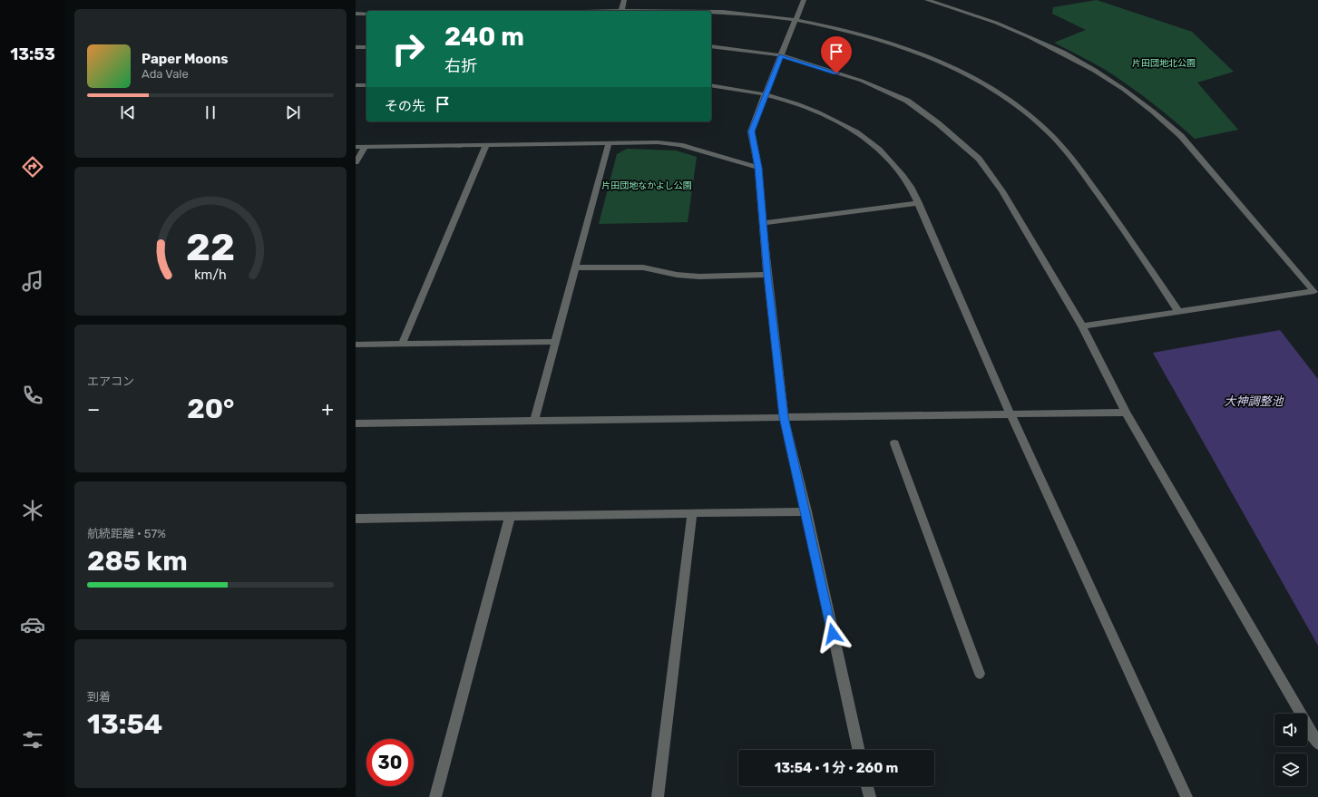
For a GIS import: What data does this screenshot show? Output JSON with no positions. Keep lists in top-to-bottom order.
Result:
{
  "water": ["大神調整池"],
  "parks": ["片田団地北公園", "片田団地なかよし公園"],
  "page": {
    "tabs": "13:53",
    "turn": ["240 m", "右折"],
    "song": ["Paper Moons", "Ada Vale"],
    "then": "その先",
    "tile": [
      "エアコン",
      ["航続距離 · 57%", "285 km"],
      ["到着", "13:54"]
    ],
    "heat": ["−", "20°", "+"],
    "limit": "30",
    "trip": "13:54 · 1 分 · 260 m",
    "gauge": ["22", "km/h"]
  }
}
